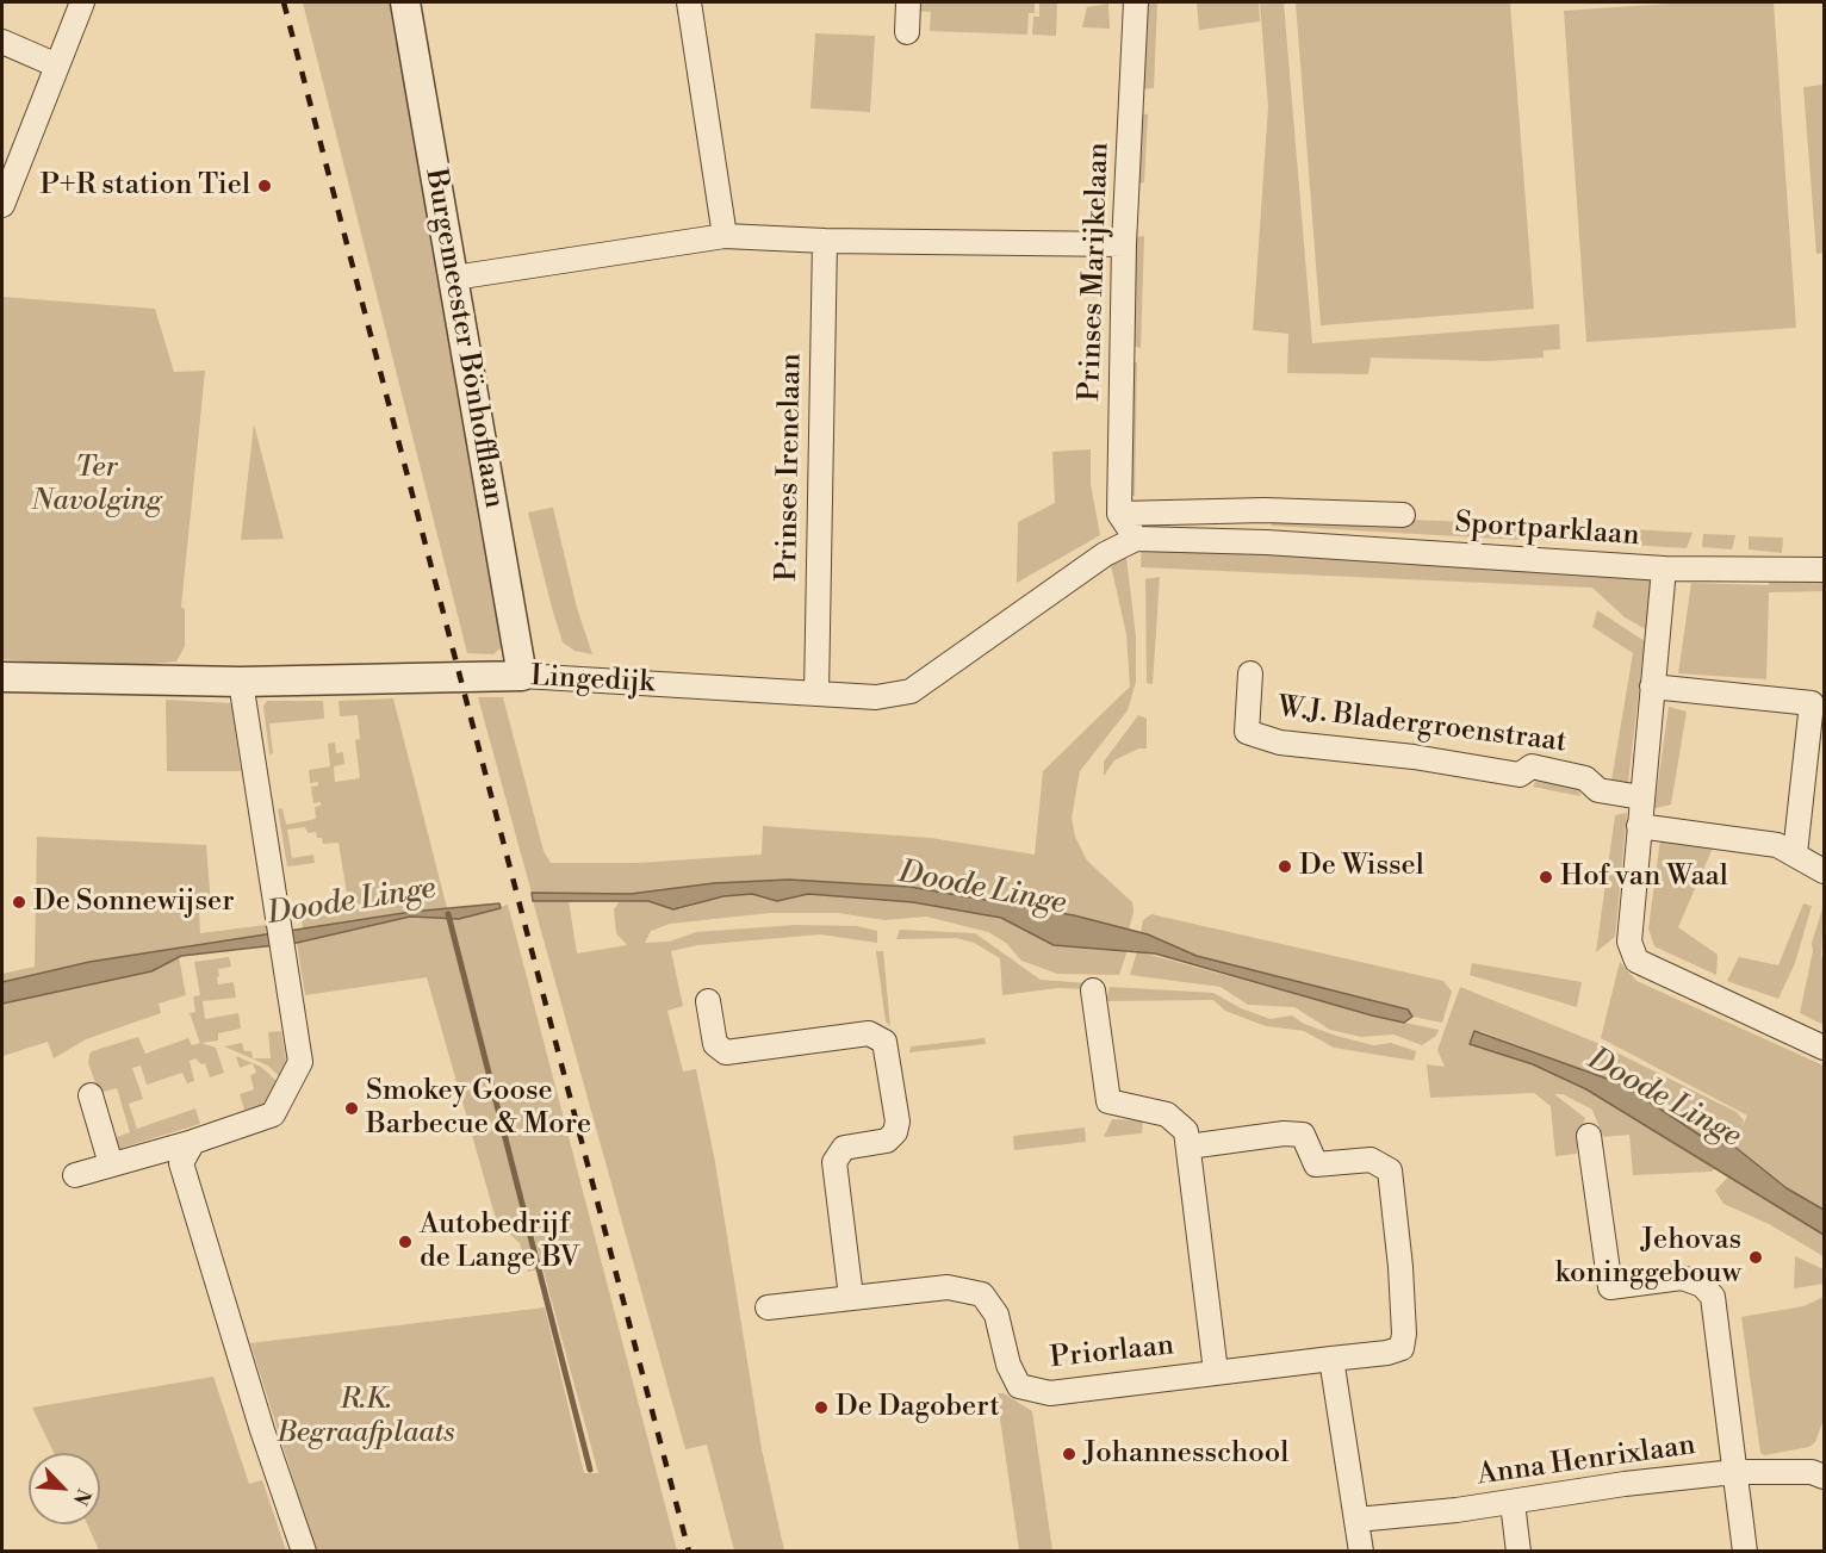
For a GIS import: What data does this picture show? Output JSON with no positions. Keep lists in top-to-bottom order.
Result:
{
  "streets": {
    "street": [
      "Prinses Marijkelaan",
      "Burgemeester Bönhofflaan",
      "Prinses Irenelaan",
      "Sportparklaan",
      "Lingedijk",
      "W.J. Bladergroenstraat",
      "Priorlaan",
      "Anna Henrixlaan"
    ]
  },
  "crossings": [
    ["Burgemeester Bönhofflaan", "Lingedijk"],
    ["Prinses Irenelaan", "Lingedijk"],
    ["Sportparklaan", "Lingedijk"]
  ],
  "water": ["Doode Linge"],
  "parks": ["Ter Navolging", "R.K. Begraafplaats"],
  "places": [
    "P+R station Tiel",
    "De Wissel",
    "Hof van Waal",
    "De Sonnewijser",
    "Smokey Goose Barbecue & More",
    "Autobedrijf de Lange BV",
    "Jehovas koninggebouw",
    "De Dagobert",
    "Johannesschool"
  ],
  "north": "bottom right"
}
